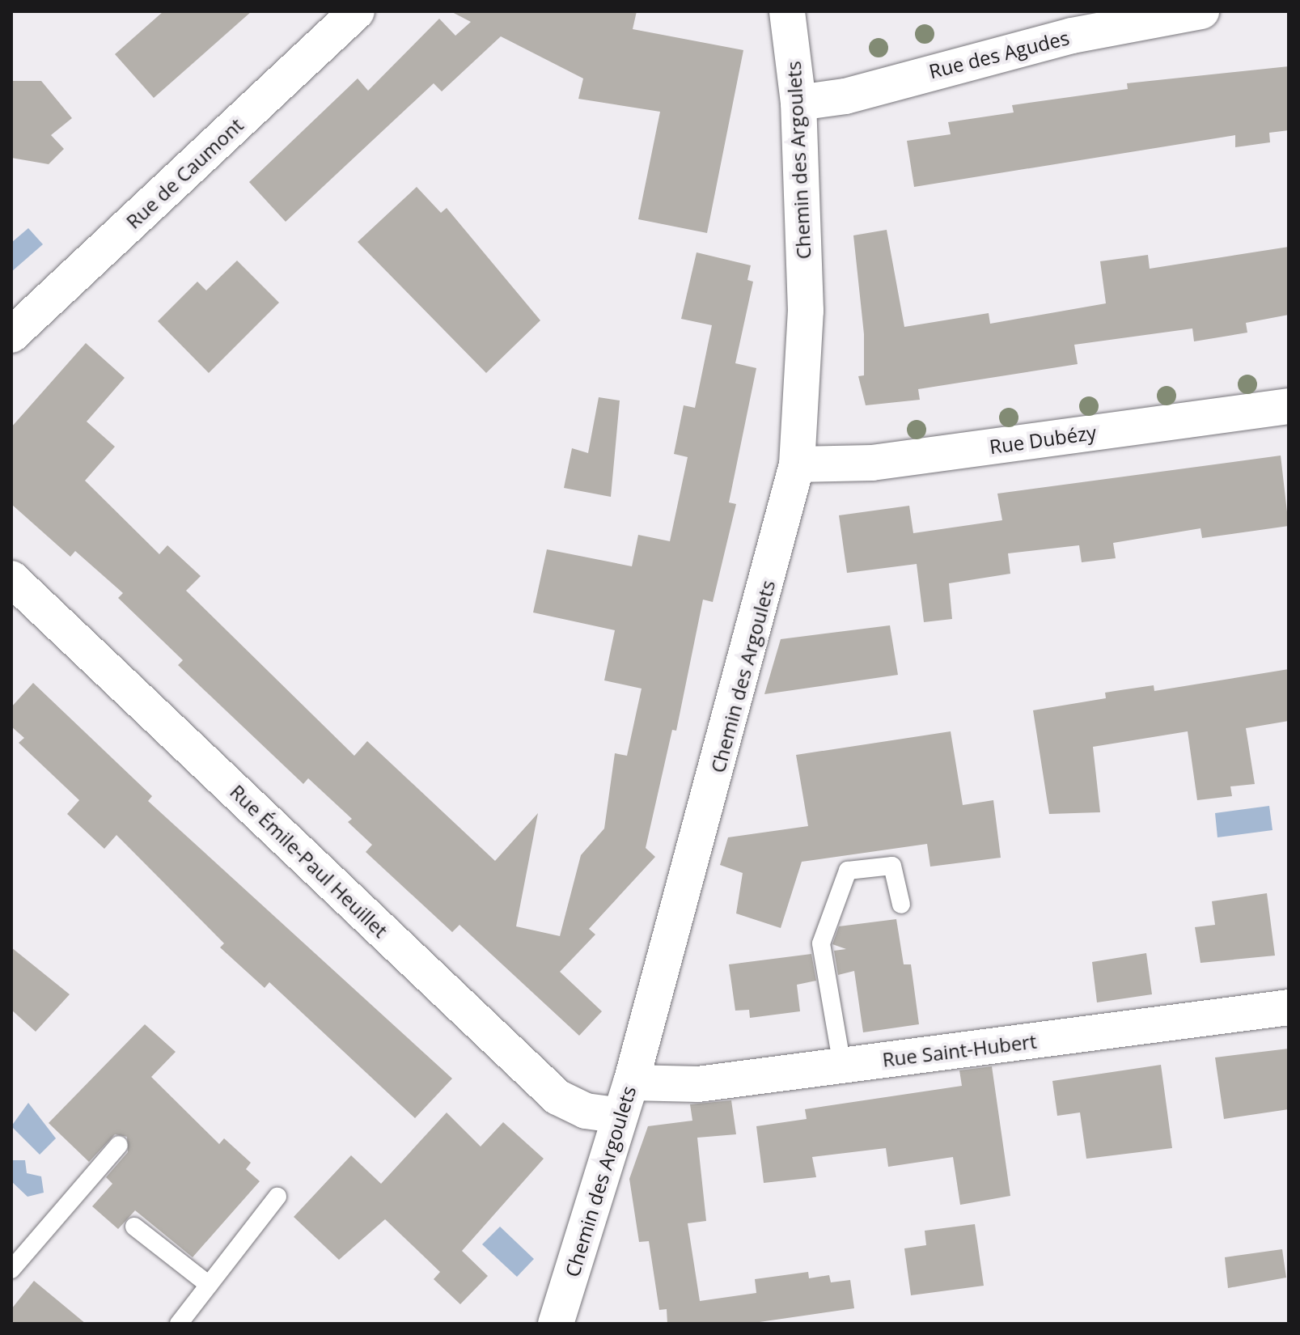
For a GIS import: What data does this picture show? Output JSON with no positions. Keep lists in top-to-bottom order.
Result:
{
  "streets": {
    "street": [
      "Rue des Agudes",
      "Chemin des Argoulets",
      "Rue de Caumont",
      "Rue Dubézy",
      "Rue Émile-Paul Heuillet",
      "Rue Saint-Hubert"
    ]
  },
  "crossings": [
    ["Rue des Agudes", "Chemin des Argoulets"],
    ["Chemin des Argoulets", "Rue Dubézy"],
    ["Chemin des Argoulets", "Rue Émile-Paul Heuillet"],
    ["Chemin des Argoulets", "Rue Saint-Hubert"]
  ]
}
